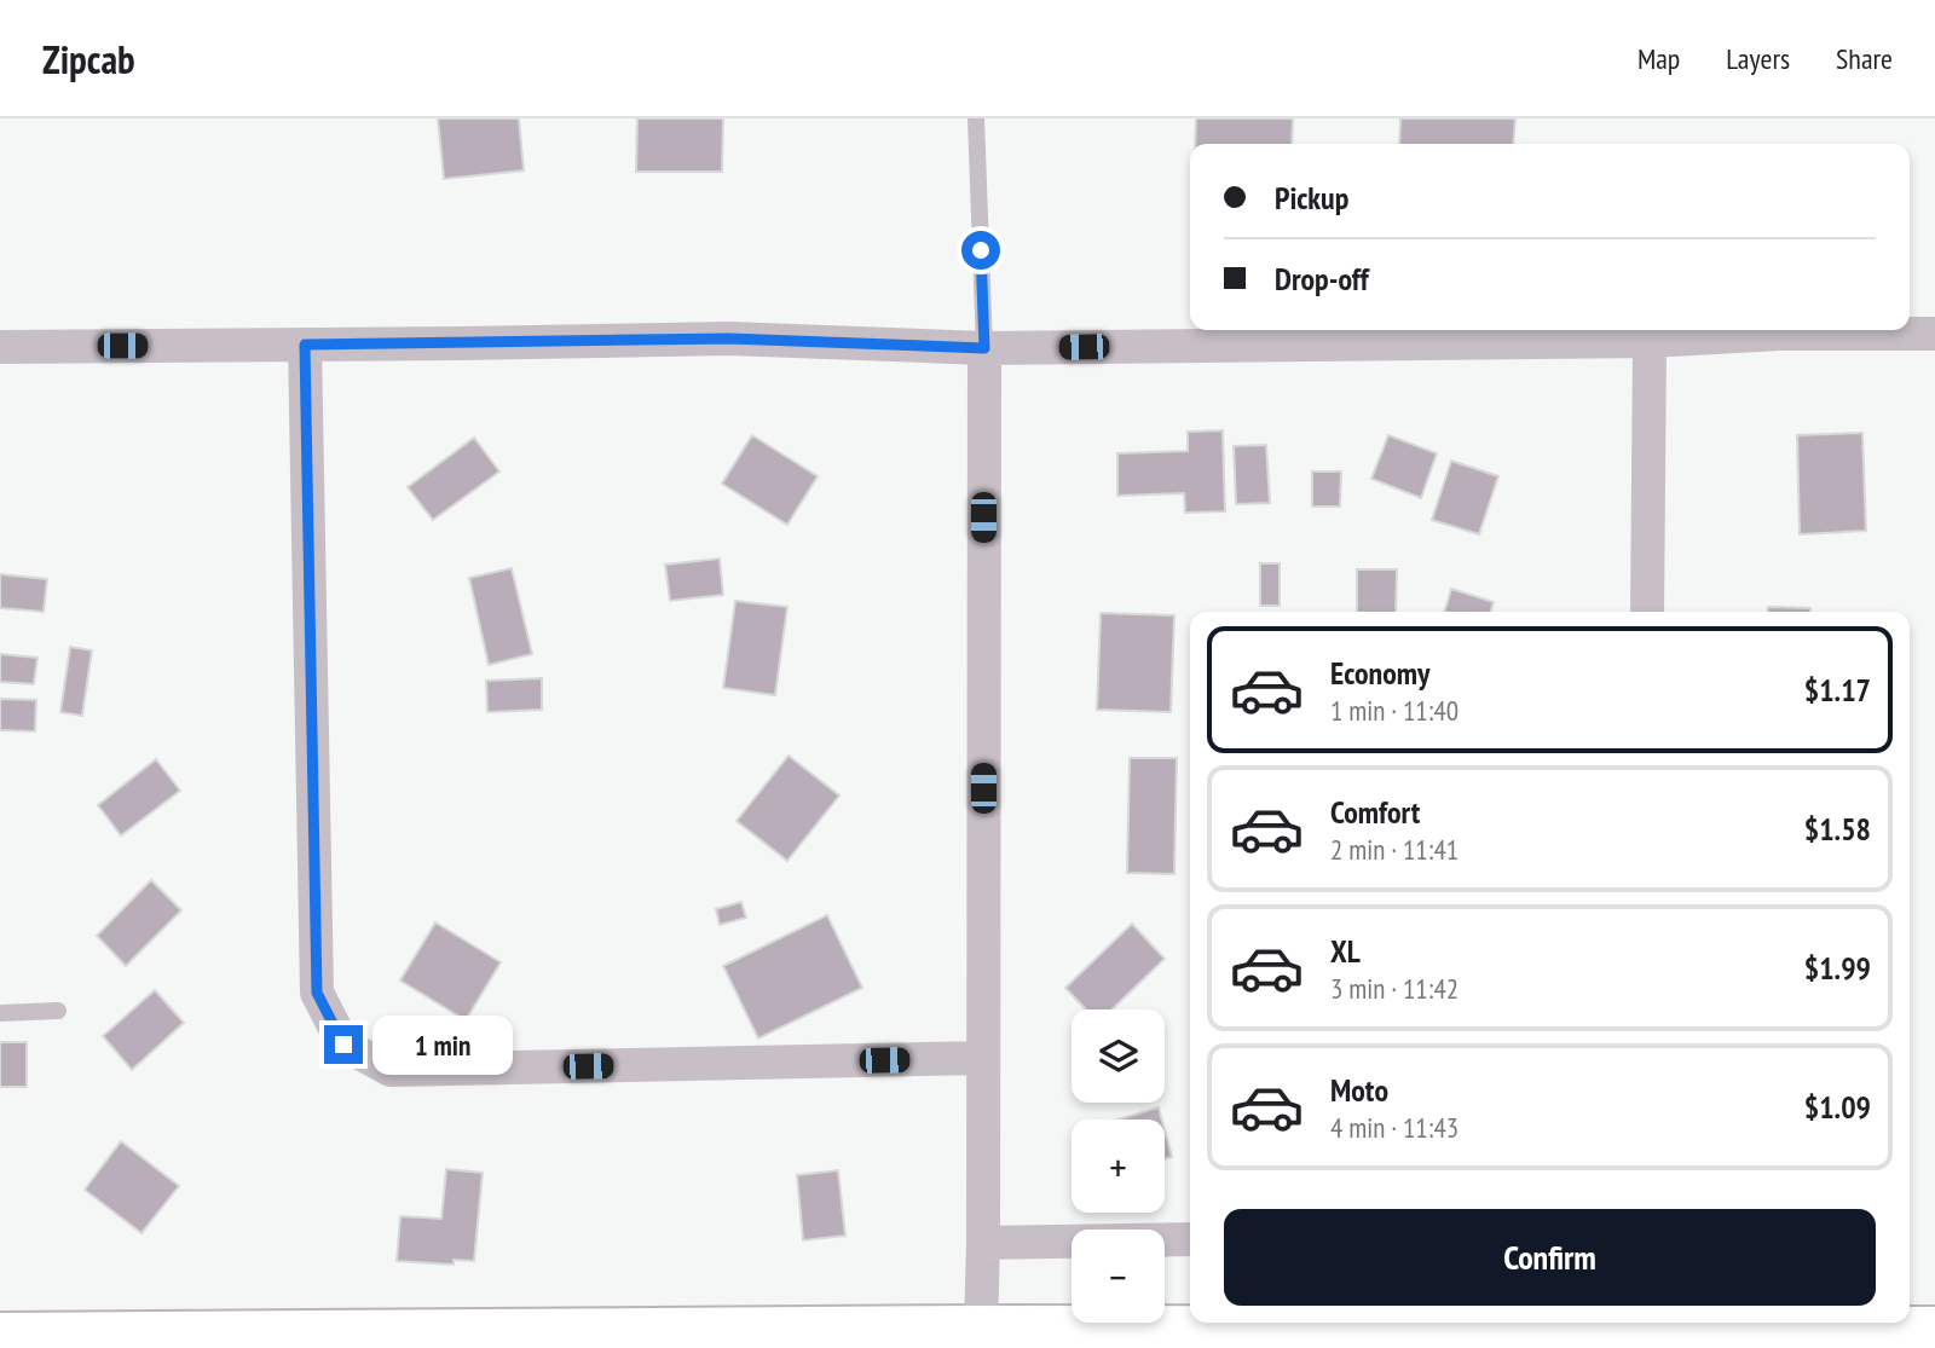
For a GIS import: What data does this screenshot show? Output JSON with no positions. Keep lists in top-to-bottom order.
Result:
{
  "page": {
    "header": "Zipcab",
    "nav": ["Map", "Layers", "Share"],
    "banner": ["Pickup", "Drop-off"],
    "list": [
      {
        "name": "Economy",
        "note": "1 min · 11:40",
        "value": "$1.17"
      },
      {
        "name": "Comfort",
        "note": "2 min · 11:41",
        "value": "$1.58"
      },
      {
        "name": "XL",
        "note": "3 min · 11:42",
        "value": "$1.99"
      },
      {
        "name": "Moto",
        "note": "4 min · 11:43",
        "value": "$1.09"
      }
    ],
    "map_buttons": ["+", "−"],
    "bubble": "1 min",
    "buttons": "Confirm"
  }
}
